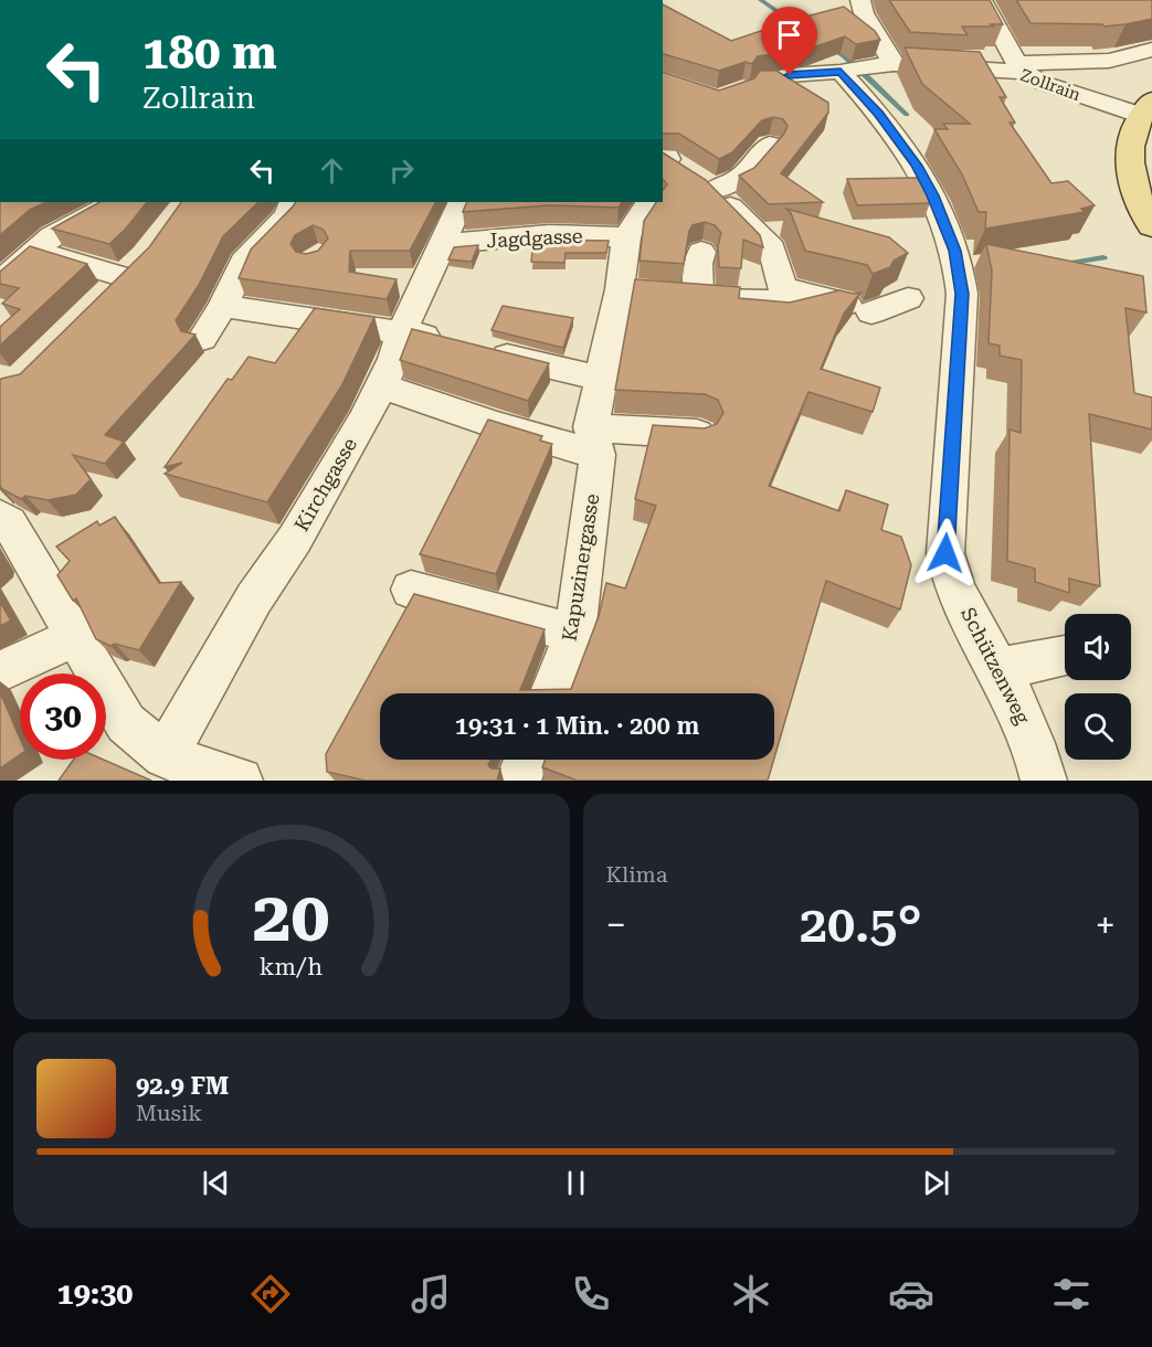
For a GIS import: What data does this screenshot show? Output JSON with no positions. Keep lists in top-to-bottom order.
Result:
{
  "streets": {
    "street": [
      "Zollrain",
      "Jagdgasse",
      "Kirchgasse",
      "Kapuzinergasse",
      "Schützenweg"
    ]
  },
  "crossings": [
    ["Zollrain", "Schützenweg"],
    ["Jagdgasse", "Kirchgasse"],
    ["Jagdgasse", "Kapuzinergasse"]
  ],
  "page": {
    "turn": ["180 m", "Zollrain"],
    "limit": "30",
    "trip": "19:31 · 1 Min. · 200 m",
    "tile": "Klima",
    "heat": ["−", "20.5°", "+"],
    "song": ["92.9 FM", "Musik"],
    "tabs": "19:30",
    "gauge": ["20", "km/h"]
  }
}
